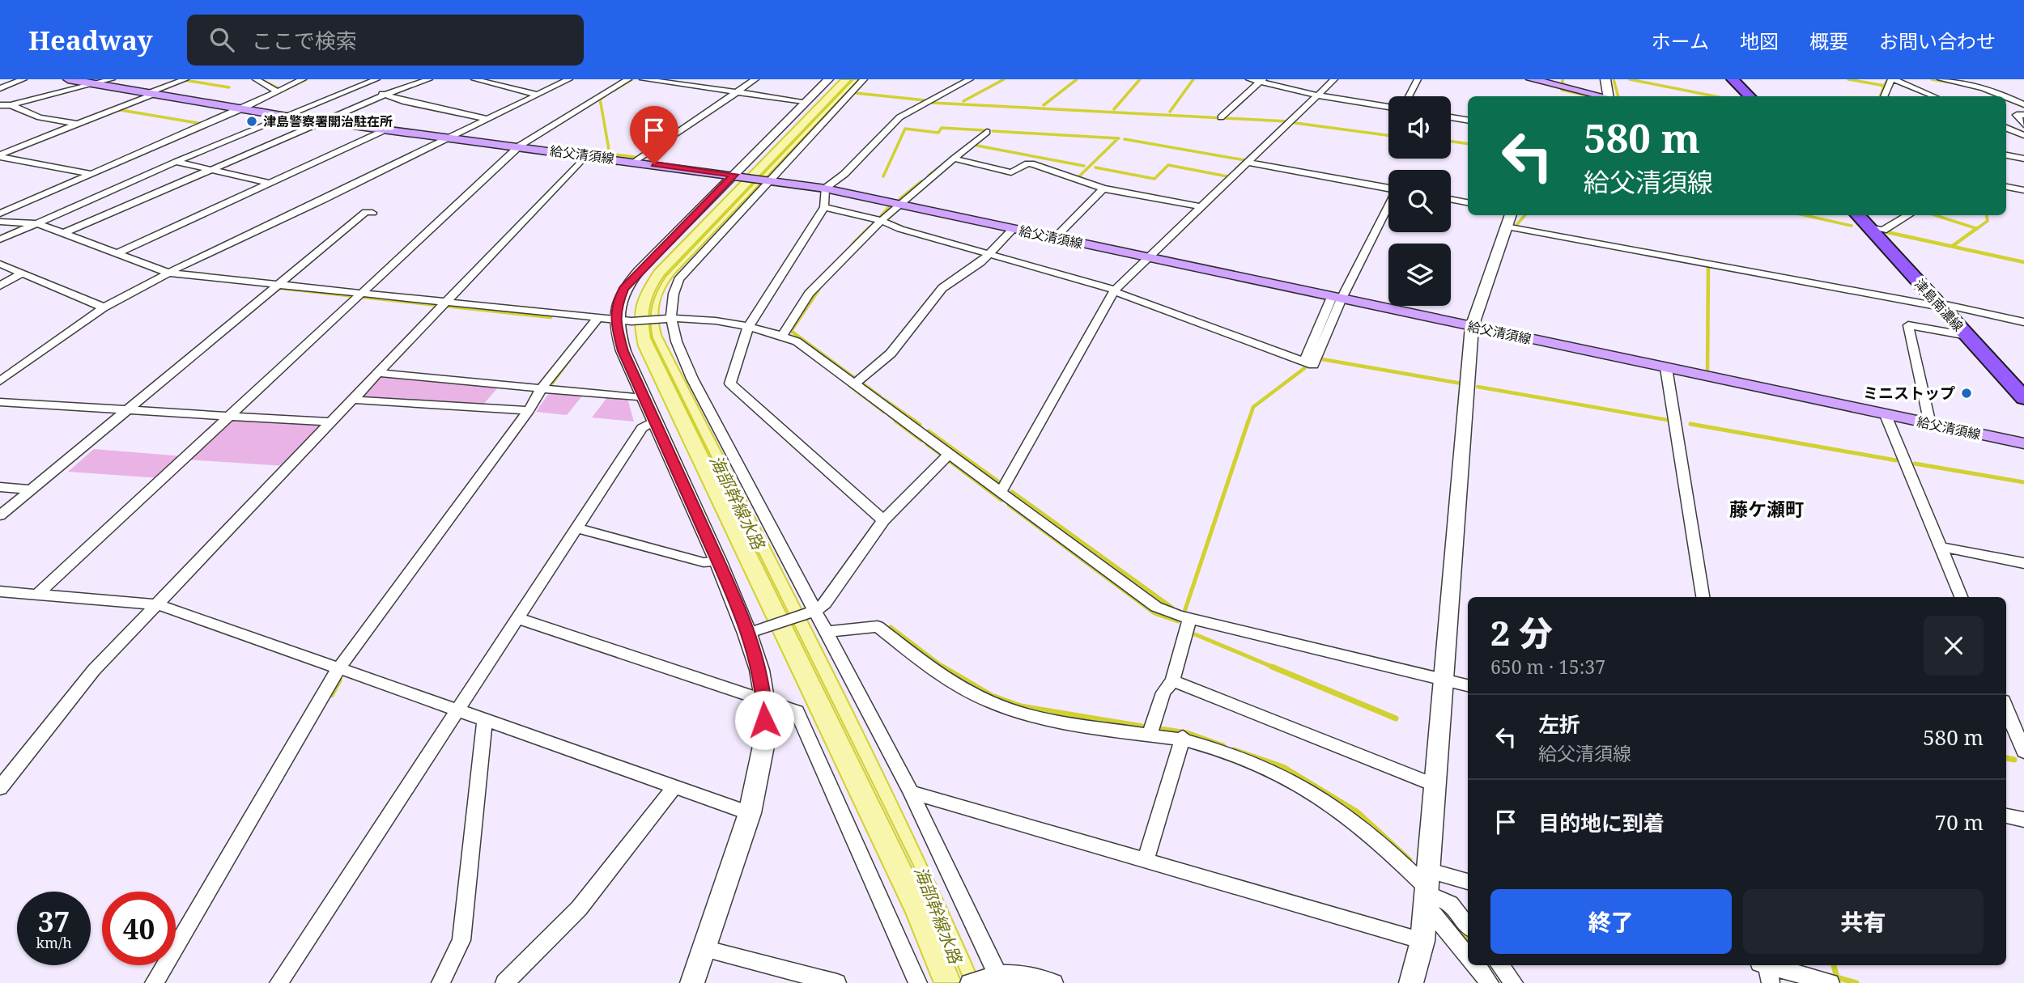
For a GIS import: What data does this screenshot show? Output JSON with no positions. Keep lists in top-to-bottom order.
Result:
{
  "streets": {
    "main road": ["給父清須線", "津島南濃線"]
  },
  "districts": ["藤ケ瀬町"],
  "water": ["海部幹線水路"],
  "places": ["津島警察署開治駐在所", "ミニストップ"],
  "page": {
    "header": "Headway",
    "search": "ここで検索",
    "nav": [
      "ホーム",
      "地図",
      "概要",
      "お問い合わせ"
    ],
    "turn": ["580 m", "給父清須線"],
    "heading": ["2 分", "650 m · 15:37"],
    "list": [
      {
        "name": "左折",
        "note": "給父清須線",
        "value": "580 m"
      },
      {
        "name": "目的地に到着",
        "value": "70 m"
      }
    ],
    "buttons": ["終了", "共有"],
    "speed": "37 km/h",
    "limit": "40"
  }
}
